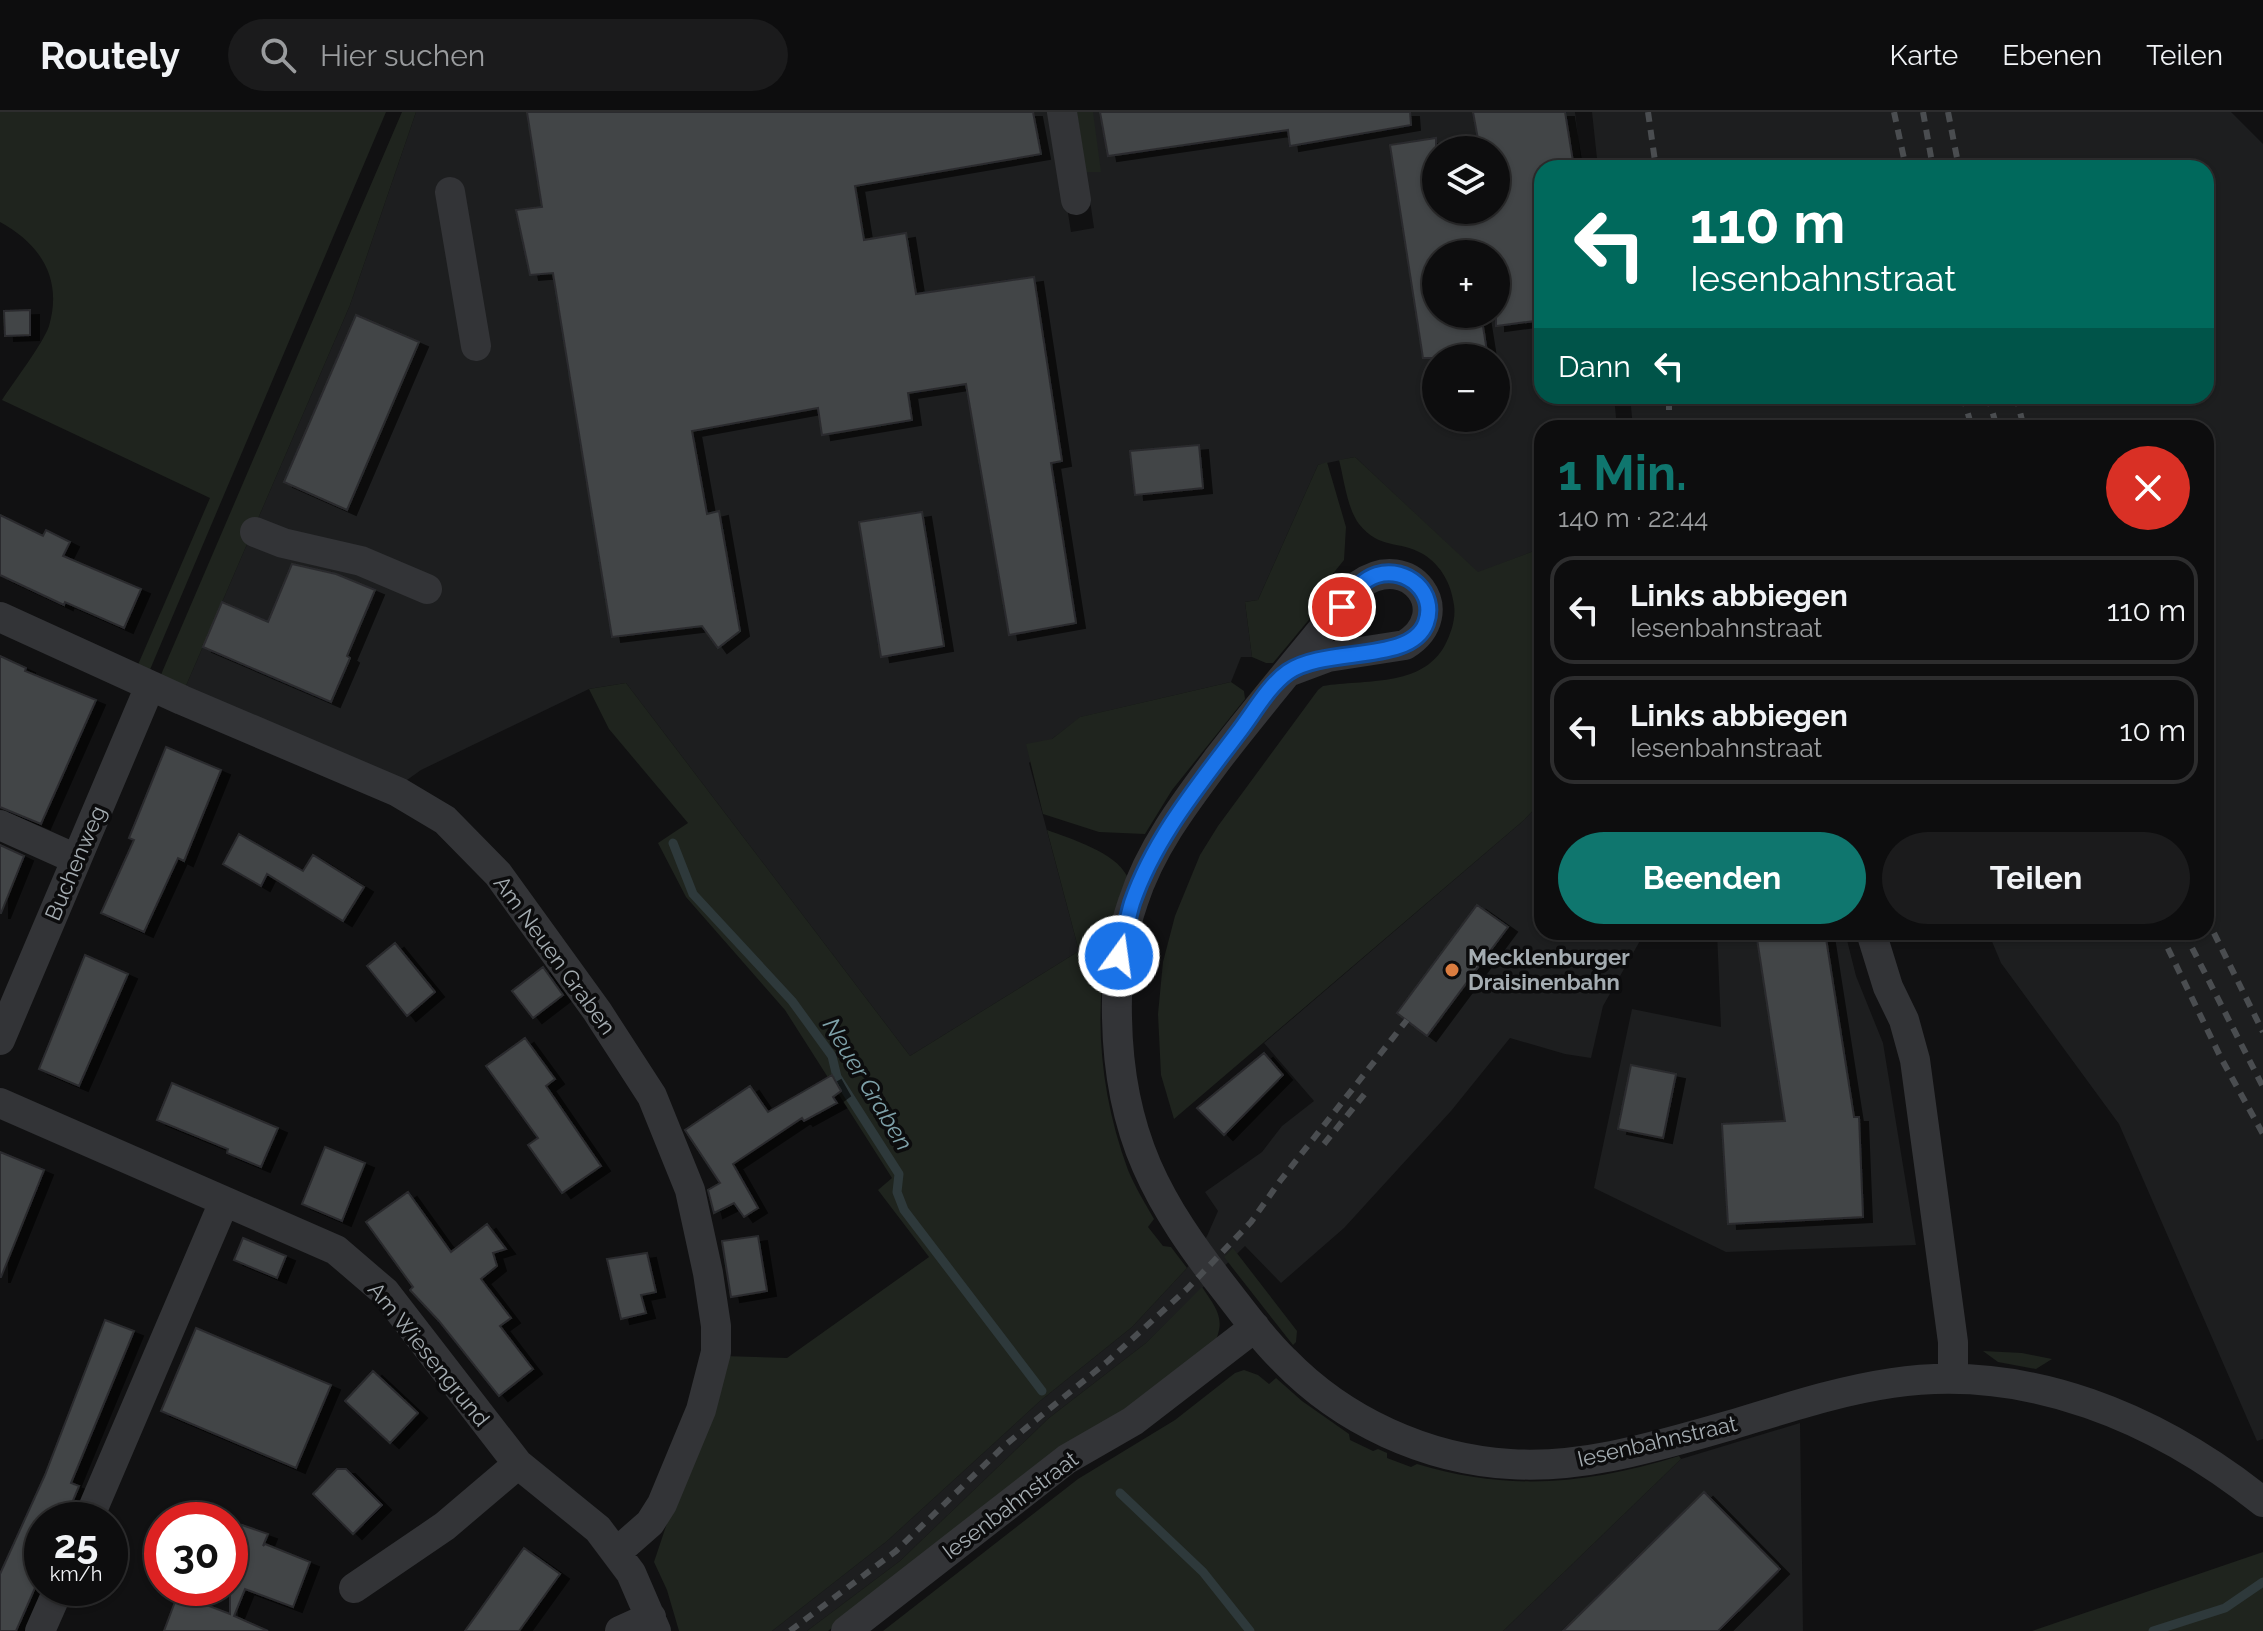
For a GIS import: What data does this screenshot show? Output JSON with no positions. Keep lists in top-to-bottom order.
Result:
{
  "streets": {
    "street": [
      "Buchenweg",
      "Am Neuen Graben",
      "Am Wiesengrund",
      "Iesenbahnstraat"
    ]
  },
  "crossings": [
    ["Buchenweg", "Am Neuen Graben"],
    ["Am Neuen Graben", "Am Wiesengrund"]
  ],
  "water": ["Neuer Graben"],
  "places": ["Mecklenburger Draisinenbahn"],
  "page": {
    "header": "Routely",
    "search": "Hier suchen",
    "nav": ["Karte", "Ebenen", "Teilen"],
    "map_buttons": ["+", "−"],
    "turn": ["110 m", "Iesenbahnstraat"],
    "then": "Dann",
    "heading": ["1 Min.", "140 m · 22:44"],
    "list": [
      {
        "name": "Links abbiegen",
        "note": "Iesenbahnstraat",
        "value": "110 m"
      },
      {
        "name": "Links abbiegen",
        "note": "Iesenbahnstraat",
        "value": "10 m"
      }
    ],
    "buttons": ["Beenden", "Teilen"],
    "speed": "25 km/h",
    "limit": "30"
  }
}
